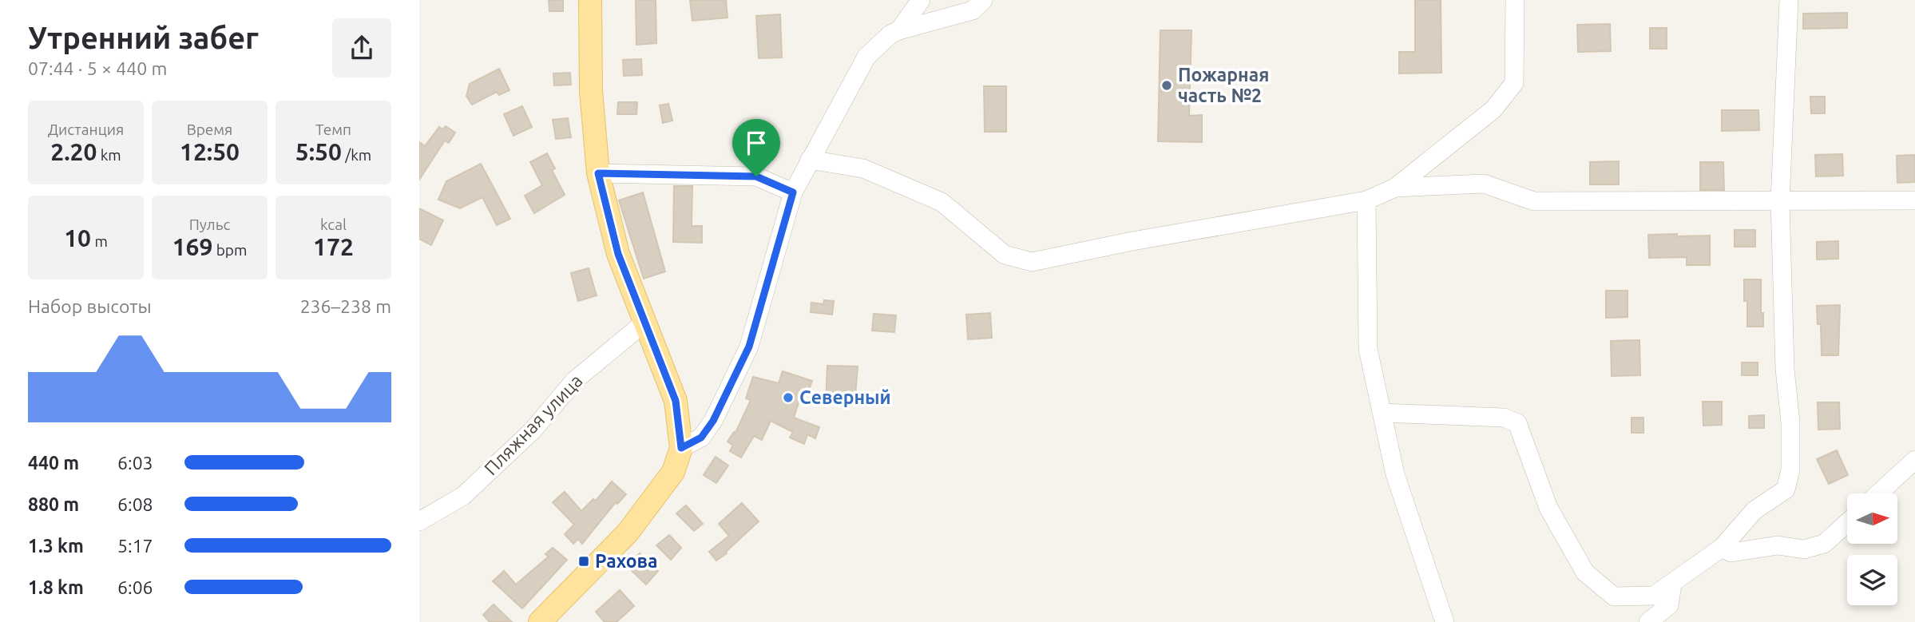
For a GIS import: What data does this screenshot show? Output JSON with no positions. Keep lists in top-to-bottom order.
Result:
{
  "streets": {
    "street": ["Пляжная улица"]
  },
  "places": {
    "other": ["Пожарная часть №2", "Северный"],
    "transit": ["Рахова"]
  },
  "north": "right",
  "page": {
    "heading": ["Утренний забег", "07:44 · 5 × 440 m"],
    "stats": [
      ["Дистанция", "2.20 km"],
      ["Время", "12:50"],
      ["Темп", "5:50 /km"],
      ["10 m"],
      ["Пульс", "169 bpm"],
      ["kcal", "172"]
    ],
    "chart": ["Набор высоты", "236–238 m"],
    "list": [
      {
        "name": "440 m",
        "note": "6:03"
      },
      {
        "name": "880 m",
        "note": "6:08"
      },
      {
        "name": "1.3 km",
        "note": "5:17"
      },
      {
        "name": "1.8 km",
        "note": "6:06"
      }
    ]
  }
}
